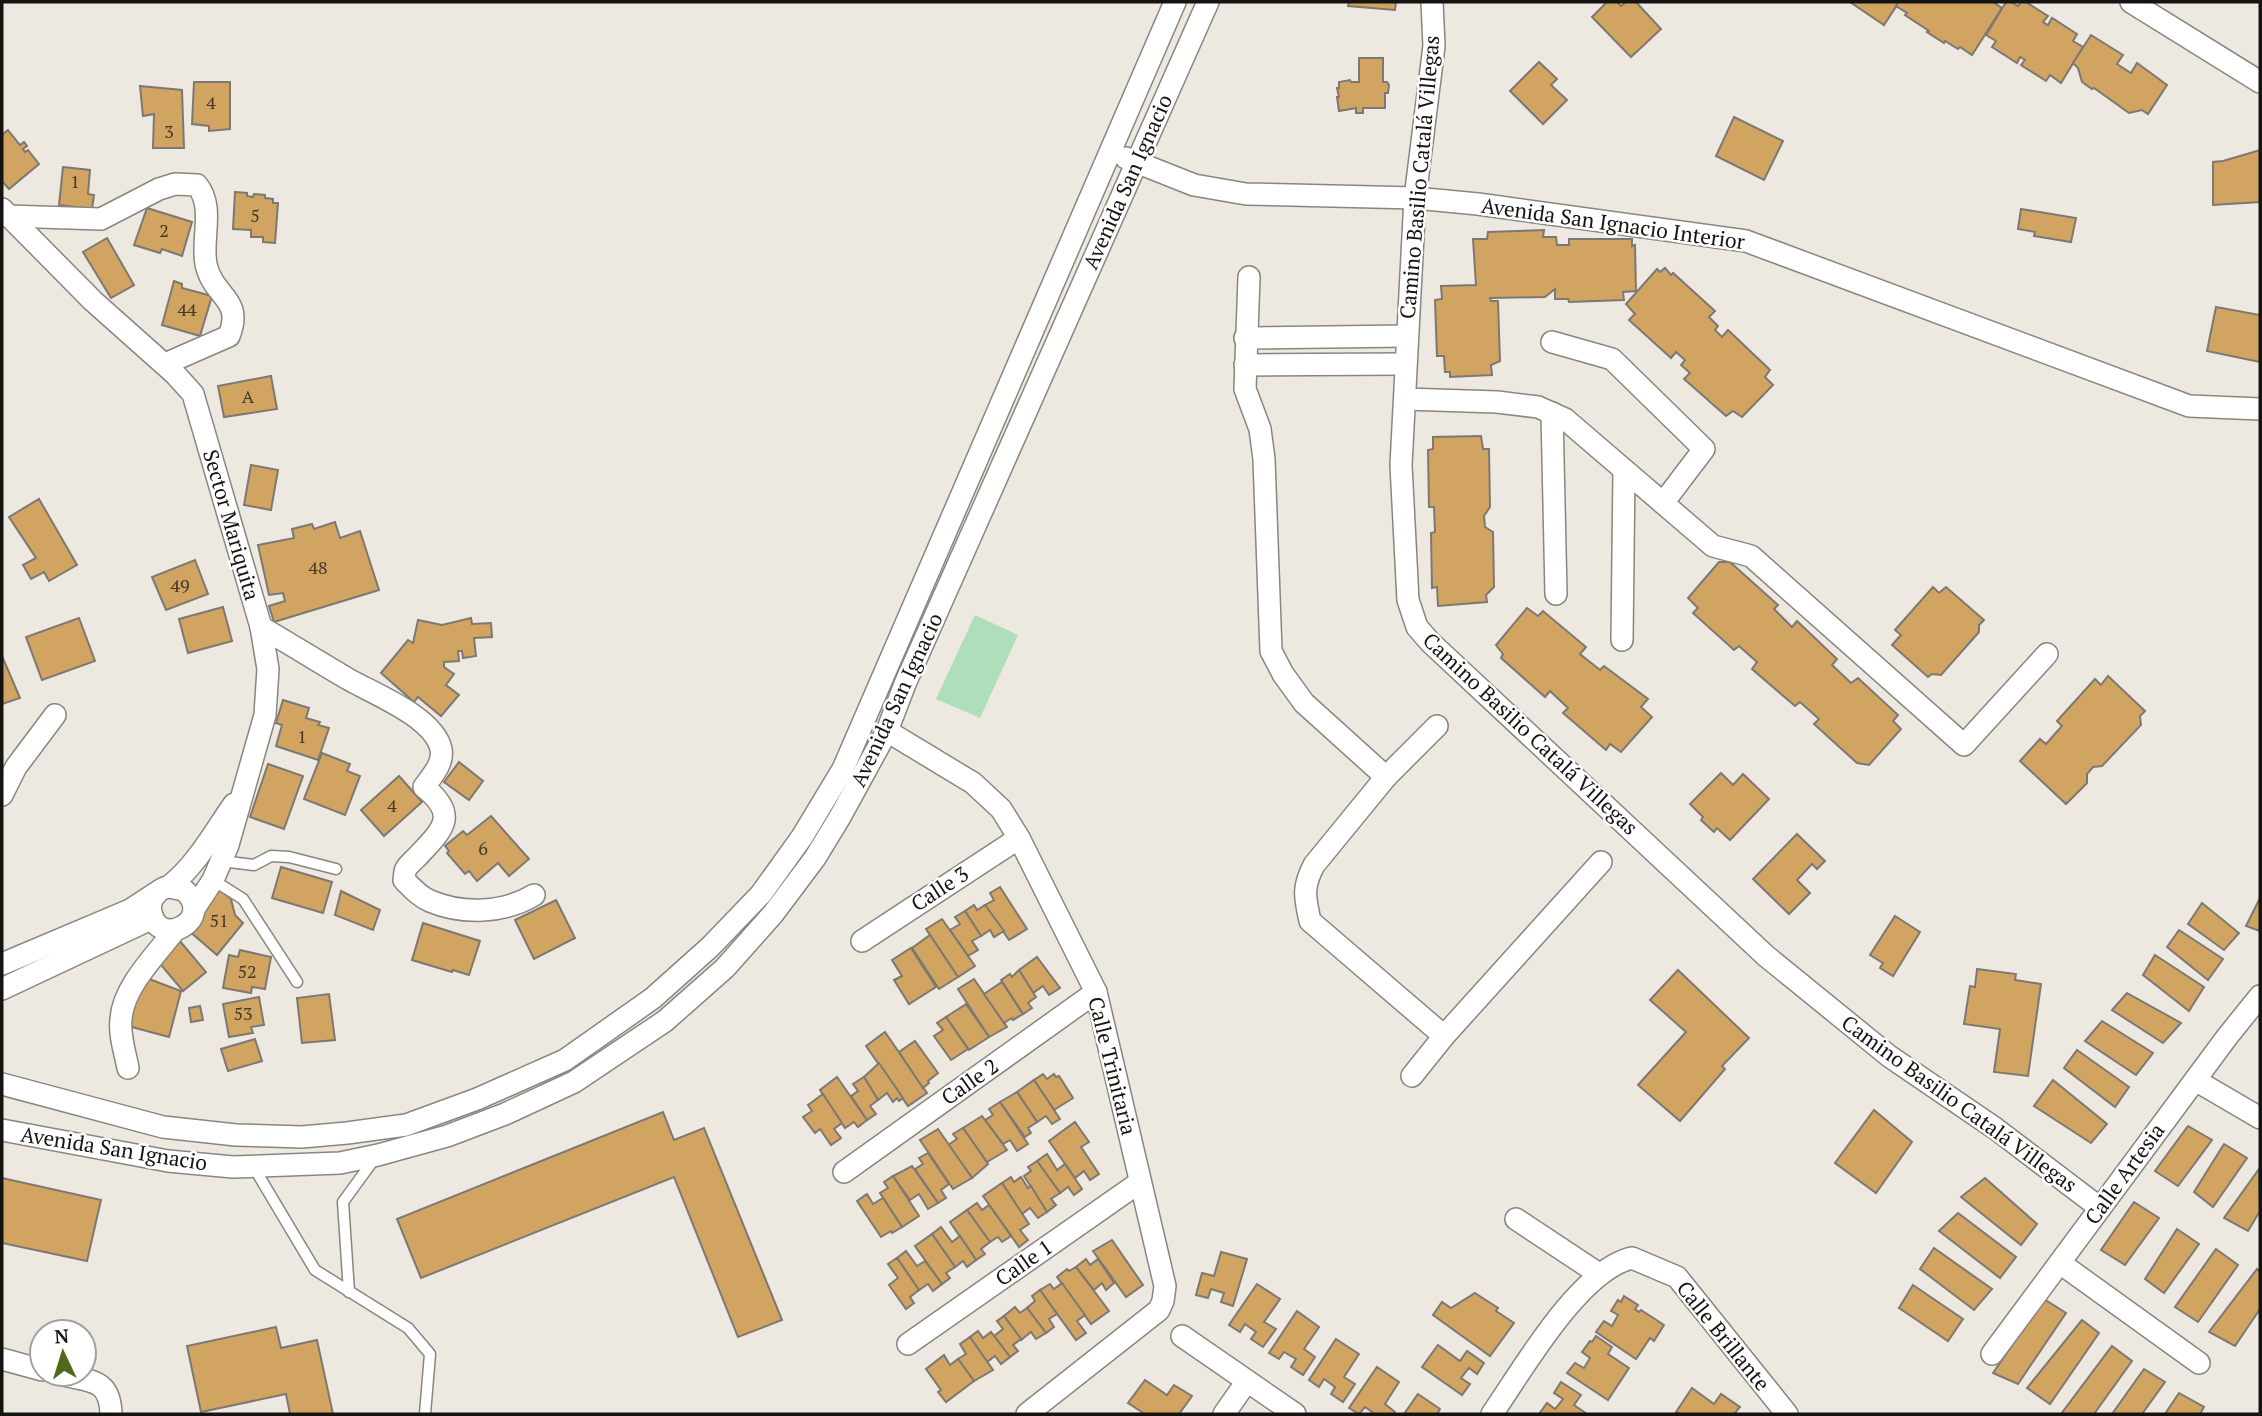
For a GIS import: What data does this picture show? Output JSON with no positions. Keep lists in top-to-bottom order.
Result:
{
  "streets": {
    "street": [
      "Camino Basilio Catalá Villegas",
      "Avenida San Ignacio",
      "Avenida San Ignacio Interior",
      "Sector Mariquita",
      "Calle 3",
      "Calle Trinitaria",
      "Calle 2",
      "Calle Artesia",
      "Calle 1",
      "Calle Brillante"
    ]
  },
  "crossings": [
    ["Camino Basilio Catalá Villegas", "Avenida San Ignacio Interior"],
    ["Camino Basilio Catalá Villegas", "Calle Artesia"],
    ["Avenida San Ignacio", "Avenida San Ignacio Interior"],
    ["Avenida San Ignacio", "Calle Trinitaria"],
    ["Calle 3", "Calle Trinitaria"],
    ["Calle Trinitaria", "Calle 2"],
    ["Calle Trinitaria", "Calle 1"]
  ],
  "house_numbers": [
    "4",
    "3",
    "1",
    "5",
    "2",
    "44",
    "A",
    "48",
    "49",
    "1",
    "4",
    "6",
    "51",
    "52",
    "53"
  ],
  "north": "top"
}
